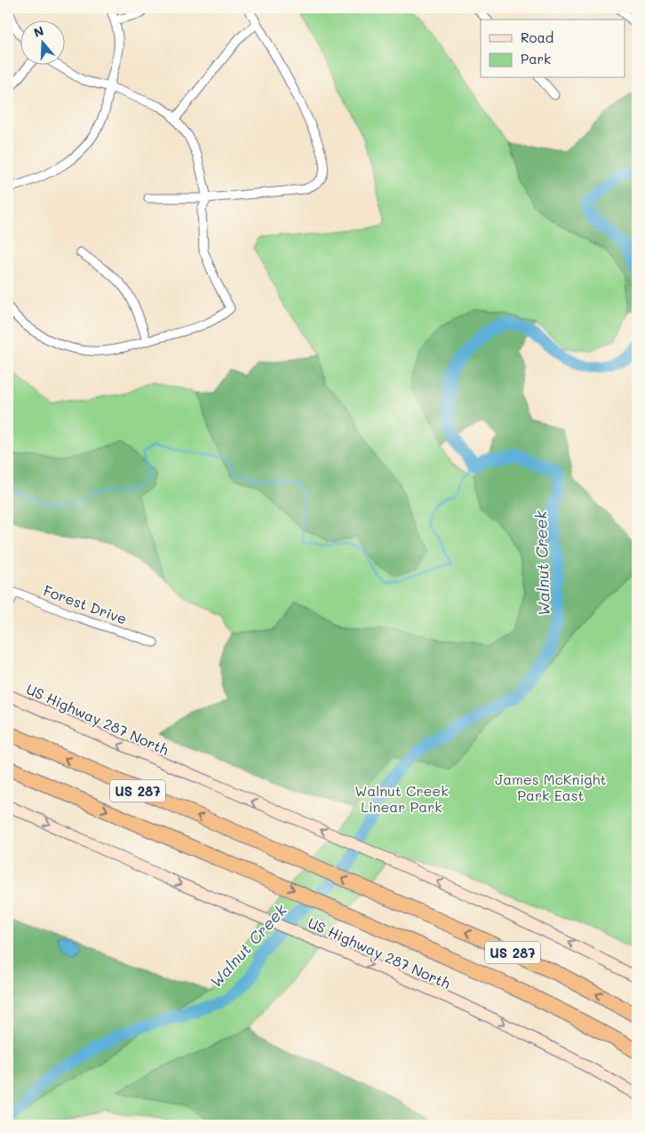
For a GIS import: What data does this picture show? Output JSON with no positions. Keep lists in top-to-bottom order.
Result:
{
  "streets": {
    "highway": ["US 287"],
    "main road": ["US Highway 287 North"],
    "street": ["Forest Drive"]
  },
  "water": ["Walnut Creek"],
  "parks": ["James McKnight Park East", "Walnut Creek Linear Park"],
  "legend": ["Road", "Park"],
  "north": "top"
}
